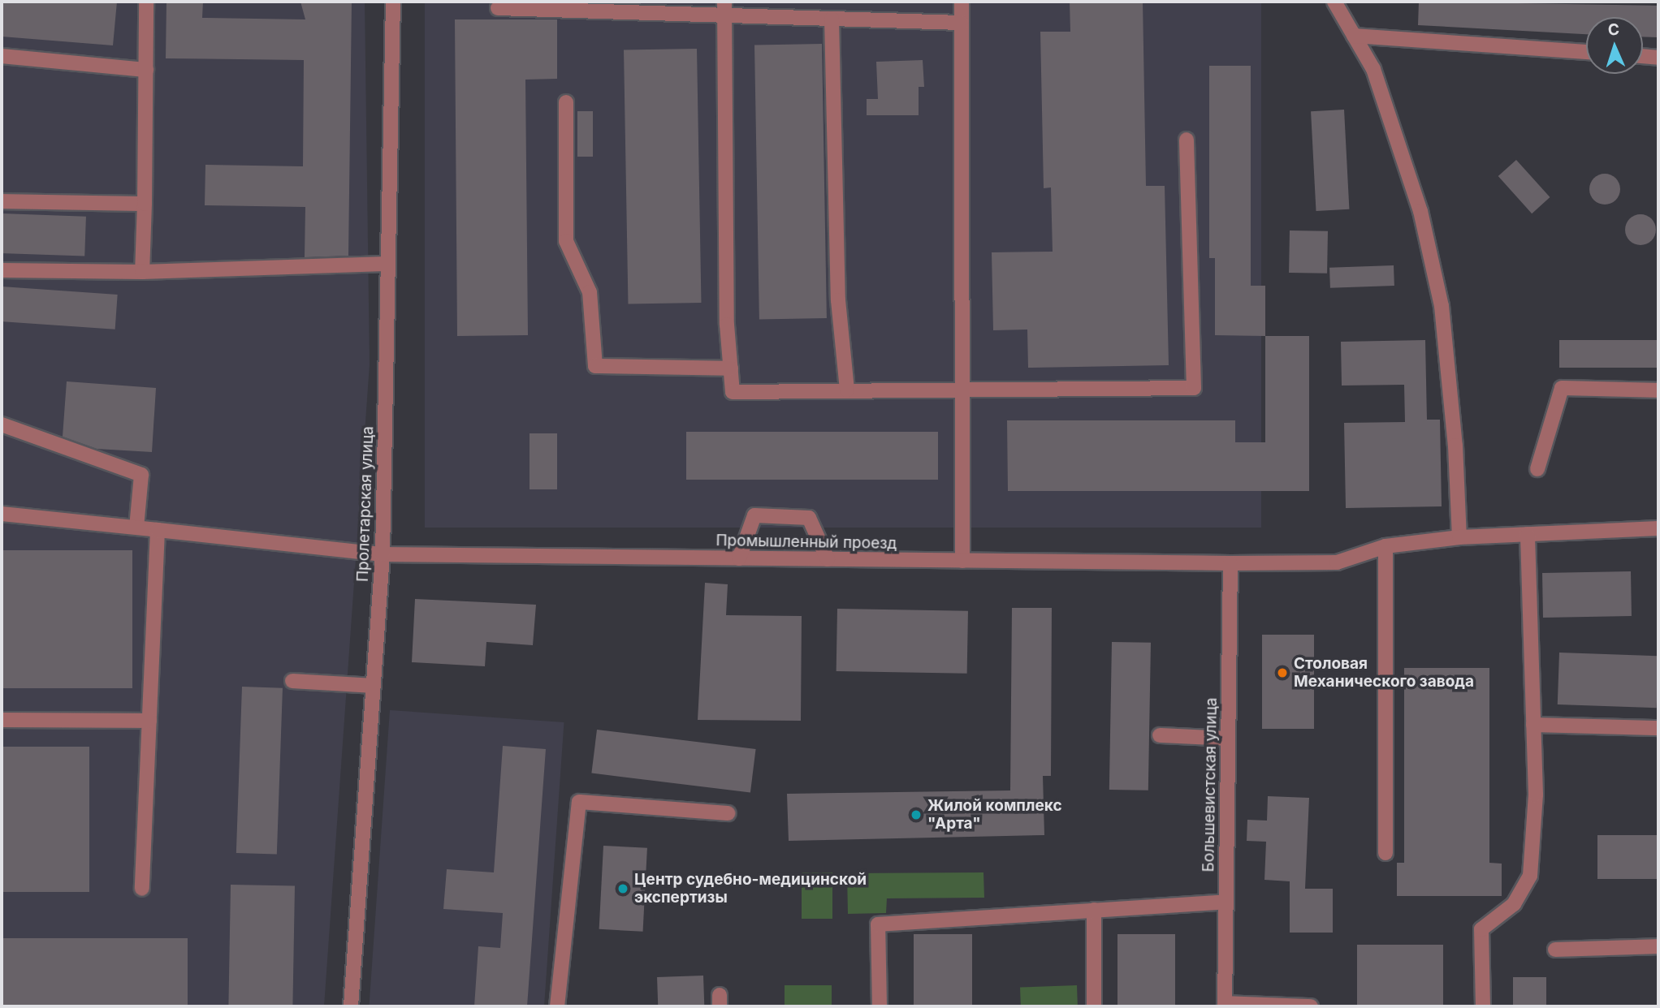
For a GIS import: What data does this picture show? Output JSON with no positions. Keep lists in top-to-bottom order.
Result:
{
  "streets": {
    "street": ["Пролетарская улица", "Промышленный проезд", "Большевистская улица"]
  },
  "crossings": [
    ["Пролетарская улица", "Промышленный проезд"],
    ["Промышленный проезд", "Большевистская улица"]
  ],
  "places": ["Столовая Механического завода", "Жилой комплекс \"Арта\"", "Центр судебно-медицинской экспертизы"],
  "north": "top"
}
